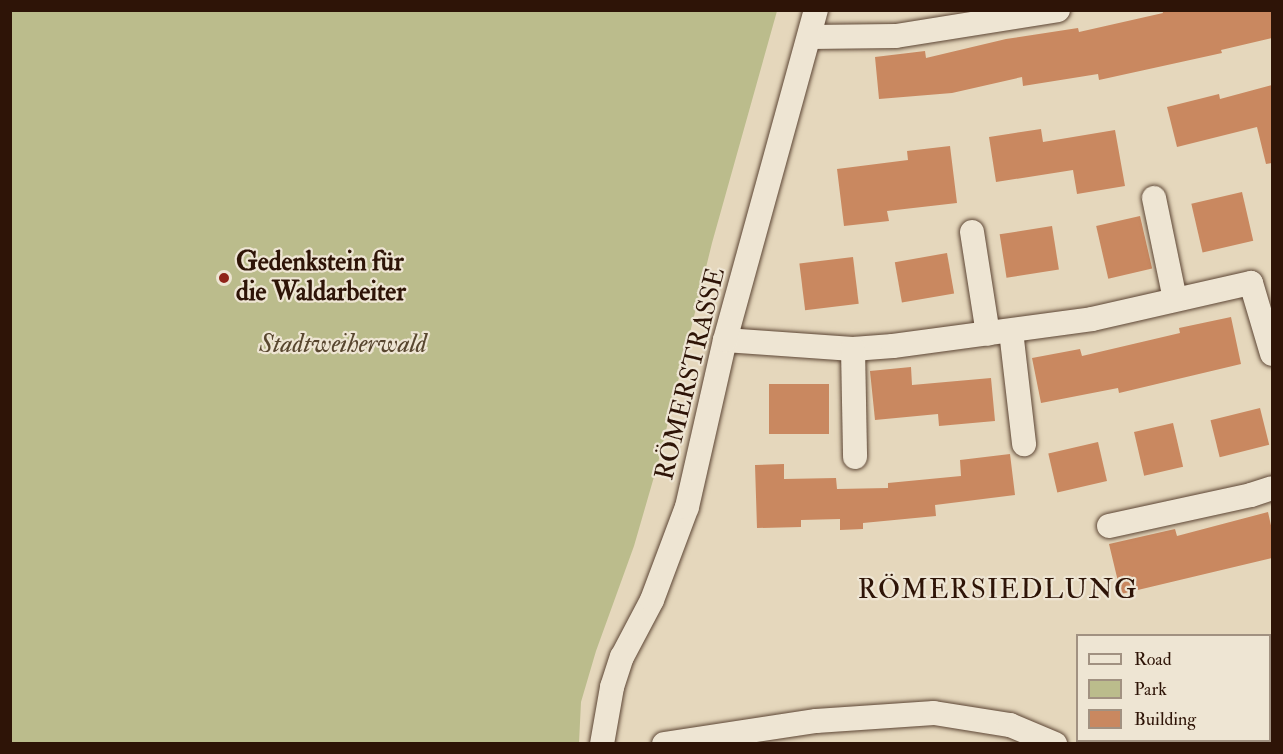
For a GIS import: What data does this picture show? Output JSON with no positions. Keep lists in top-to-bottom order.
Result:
{
  "streets": {
    "street": ["RÖMERSTRASSE"]
  },
  "districts": ["RÖMERSIEDLUNG"],
  "parks": ["Stadtweiherwald"],
  "places": ["Gedenkstein für die Waldarbeiter"],
  "legend": ["Road", "Park", "Building"]
}
